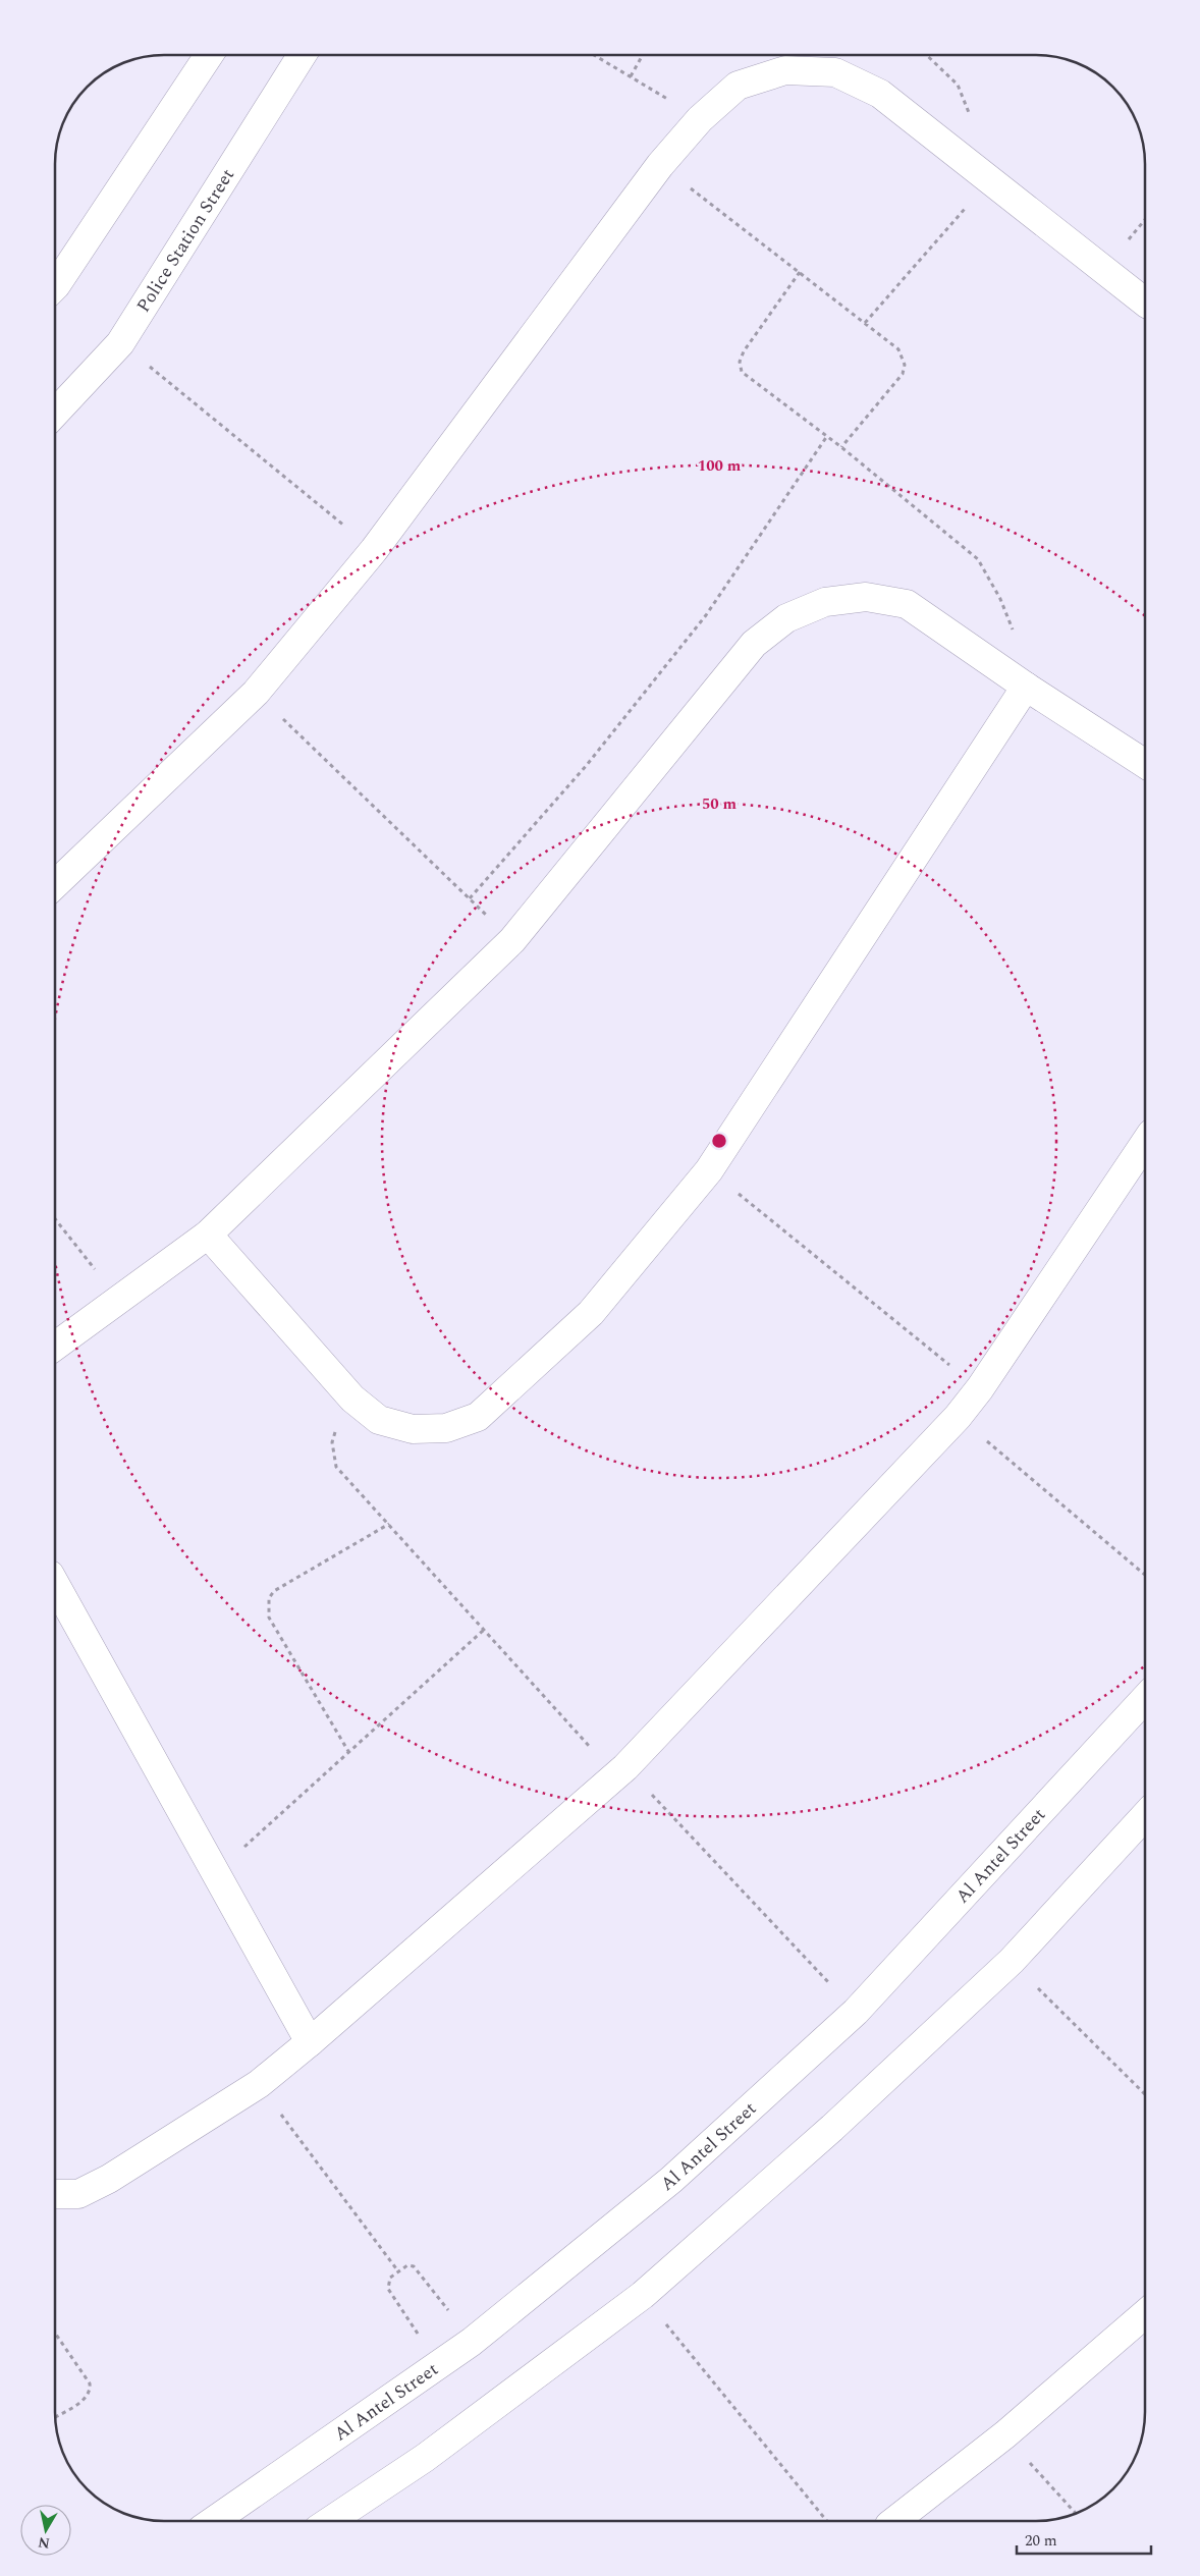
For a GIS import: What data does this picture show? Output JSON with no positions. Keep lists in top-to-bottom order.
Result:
{
  "streets": {
    "street": ["Police Station Street", "Al Antel Street"]
  },
  "scale_bar": "20 m",
  "north": "bottom",
  "rings": ["100 m", "50 m"]
}
